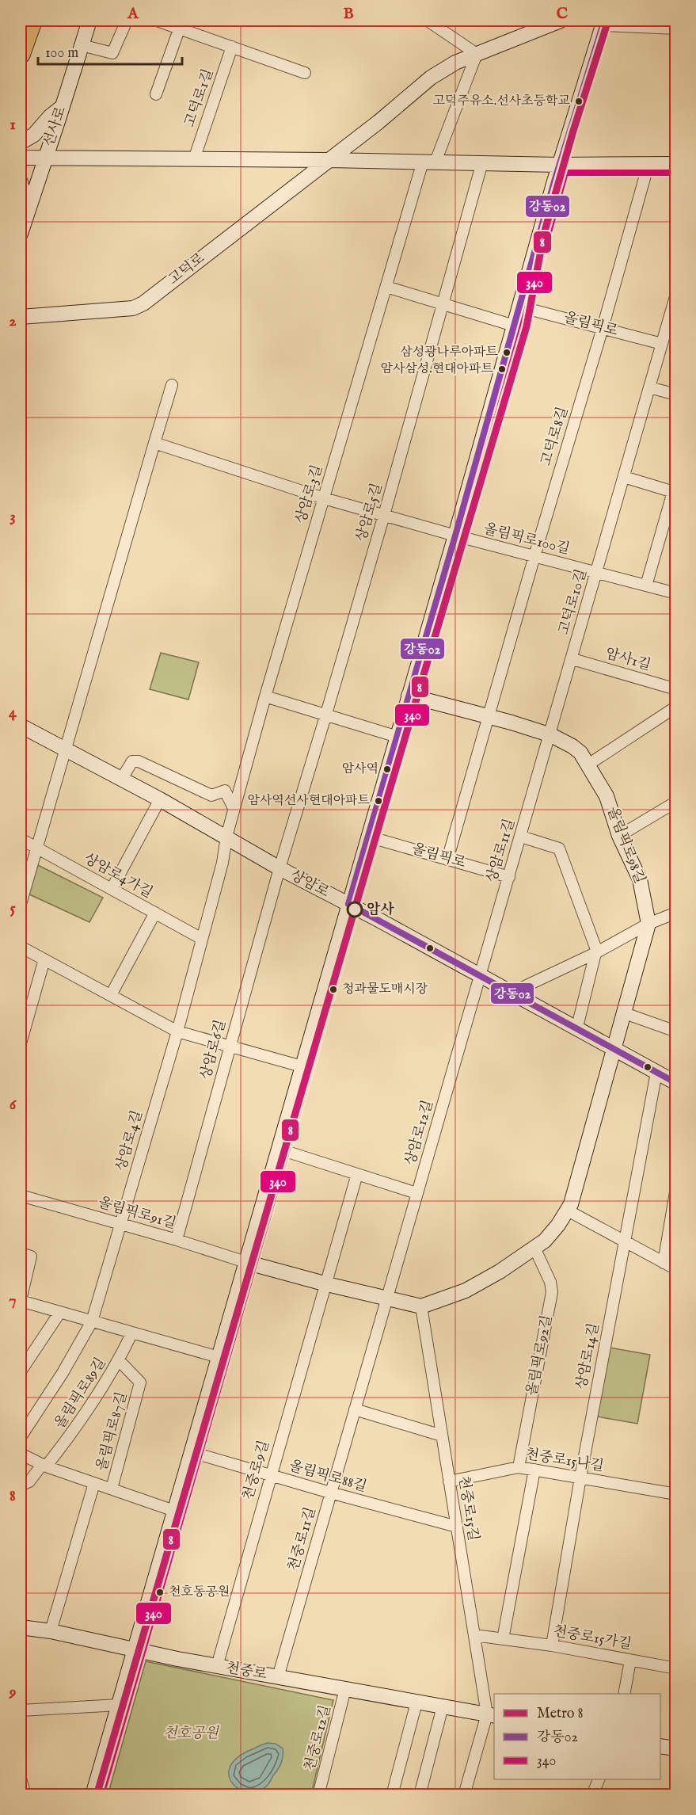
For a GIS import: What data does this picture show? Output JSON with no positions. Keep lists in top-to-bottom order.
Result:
{
  "streets": {
    "main road": [
      "선사로",
      "고덕로",
      "올림픽로98길",
      "상암로",
      "천중로"
    ],
    "street": [
      "고덕로1길",
      "올림픽로",
      "고덕로8길",
      "상암로3길",
      "상암로5길",
      "올림픽로100길",
      "고덕로10길",
      "암사1길",
      "상암로11길",
      "상암로4가길",
      "상암로6길",
      "상암로12길",
      "상암로4길",
      "올림픽로91길",
      "올림픽로92길",
      "상암로14길",
      "올림픽로89길",
      "올림픽로87길",
      "천중로15나길",
      "천중로9길",
      "올림픽로88길",
      "천중로15길",
      "천중로11길",
      "천중로15가길",
      "천중로12길"
    ]
  },
  "crossings": [
    ["고덕로", "상암로3길"],
    ["올림픽로", "고덕로8길"],
    ["올림픽로", "고덕로10길"],
    ["올림픽로", "상암로11길"],
    ["고덕로8길", "올림픽로100길"],
    ["고덕로8길", "올림픽로98길"],
    ["상암로3길", "상암로"],
    ["상암로3길", "상암로4길"],
    ["상암로5길", "상암로"],
    ["상암로5길", "상암로6길"],
    ["올림픽로100길", "고덕로10길"],
    ["고덕로10길", "암사1길"],
    ["고덕로10길", "올림픽로98길"],
    ["고덕로10길", "상암로11길"],
    ["올림픽로98길", "상암로11길"],
    ["올림픽로98길", "상암로"],
    ["상암로11길", "상암로"],
    ["상암로11길", "상암로12길"],
    ["상암로4가길", "상암로4길"],
    ["상암로", "상암로6길"],
    ["상암로", "상암로12길"],
    ["상암로", "상암로4길"],
    ["상암로", "상암로14길"],
    ["상암로6길", "올림픽로91길"],
    ["상암로12길", "천중로11길"],
    ["상암로4길", "올림픽로91길"],
    ["올림픽로92길", "천중로15나길"],
    ["상암로14길", "천중로15나길"],
    ["상암로14길", "천중로15가길"],
    ["올림픽로89길", "올림픽로87길"],
    ["천중로15나길", "천중로15길"],
    ["천중로9길", "올림픽로88길"],
    ["천중로9길", "천중로"],
    ["올림픽로88길", "천중로15길"],
    ["올림픽로88길", "천중로11길"],
    ["천중로15길", "천중로15가길"],
    ["천중로15길", "천중로"],
    ["천중로11길", "천중로"],
    ["천중로", "천중로12길"]
  ],
  "parks": ["천호공원"],
  "places": [
    "고덕주유소.선사초등학교",
    "삼성광나루아파트",
    "암사삼성.현대아파트",
    "암사역",
    "암사역선사현대아파트",
    "암사",
    "청과물도매시장",
    "천호동공원"
  ],
  "lines": ["metro line 8", "transit line 강동02", "transit line 340"],
  "legend": ["Metro 8", "강동02", "340"],
  "scale_bar": "100 m",
  "grid": {
    "columns": ["A", "B", "C"],
    "rows": [
      "1",
      "2",
      "3",
      "4",
      "5",
      "6",
      "7",
      "8",
      "9"
    ]
  }
}
